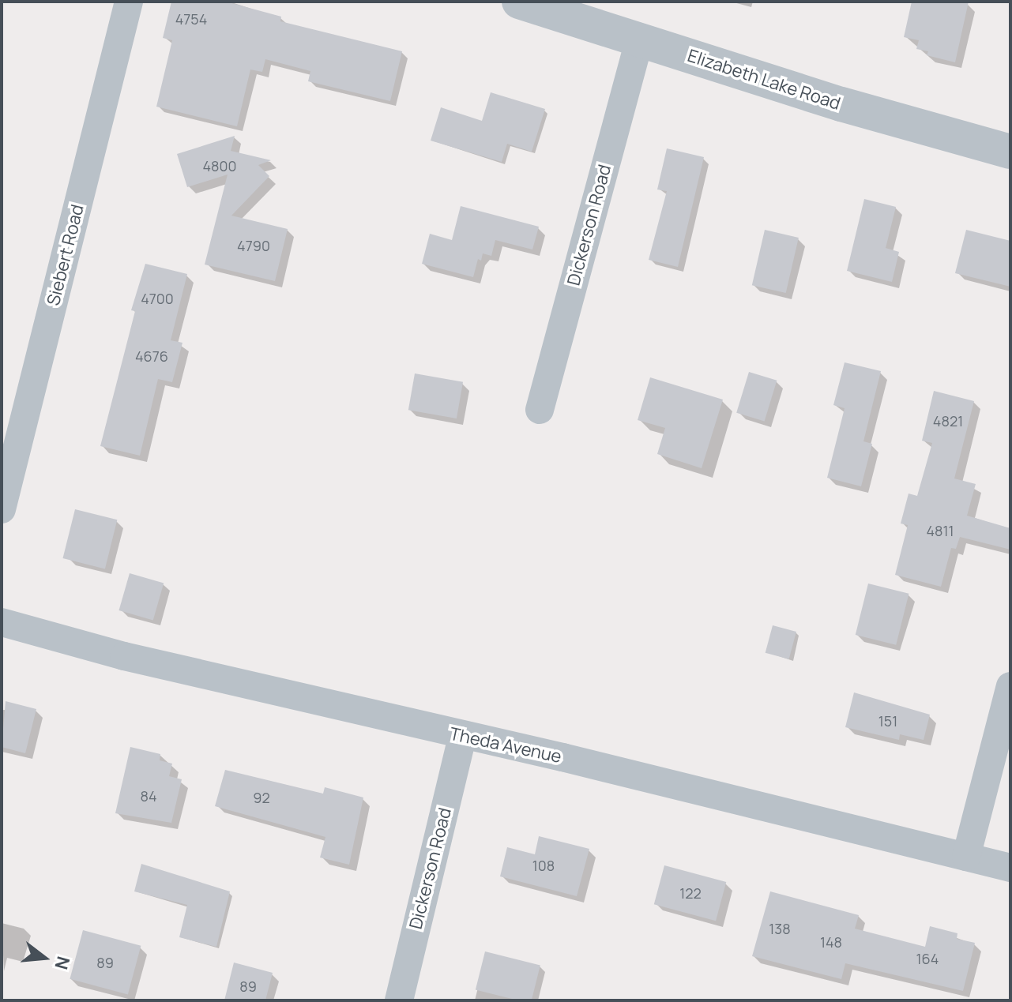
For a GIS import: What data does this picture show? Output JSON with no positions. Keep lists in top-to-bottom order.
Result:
{
  "streets": {
    "street": [
      "Elizabeth Lake Road",
      "Dickerson Road",
      "Siebert Road",
      "Theda Avenue"
    ]
  },
  "crossings": [
    ["Elizabeth Lake Road", "Dickerson Road"],
    ["Dickerson Road", "Theda Avenue"]
  ],
  "house_numbers": [
    "4754",
    "4800",
    "4790",
    "4700",
    "4676",
    "4821",
    "4811",
    "151",
    "84",
    "92",
    "108",
    "122",
    "138",
    "148",
    "164",
    "89",
    "89"
  ],
  "north": "right"
}
